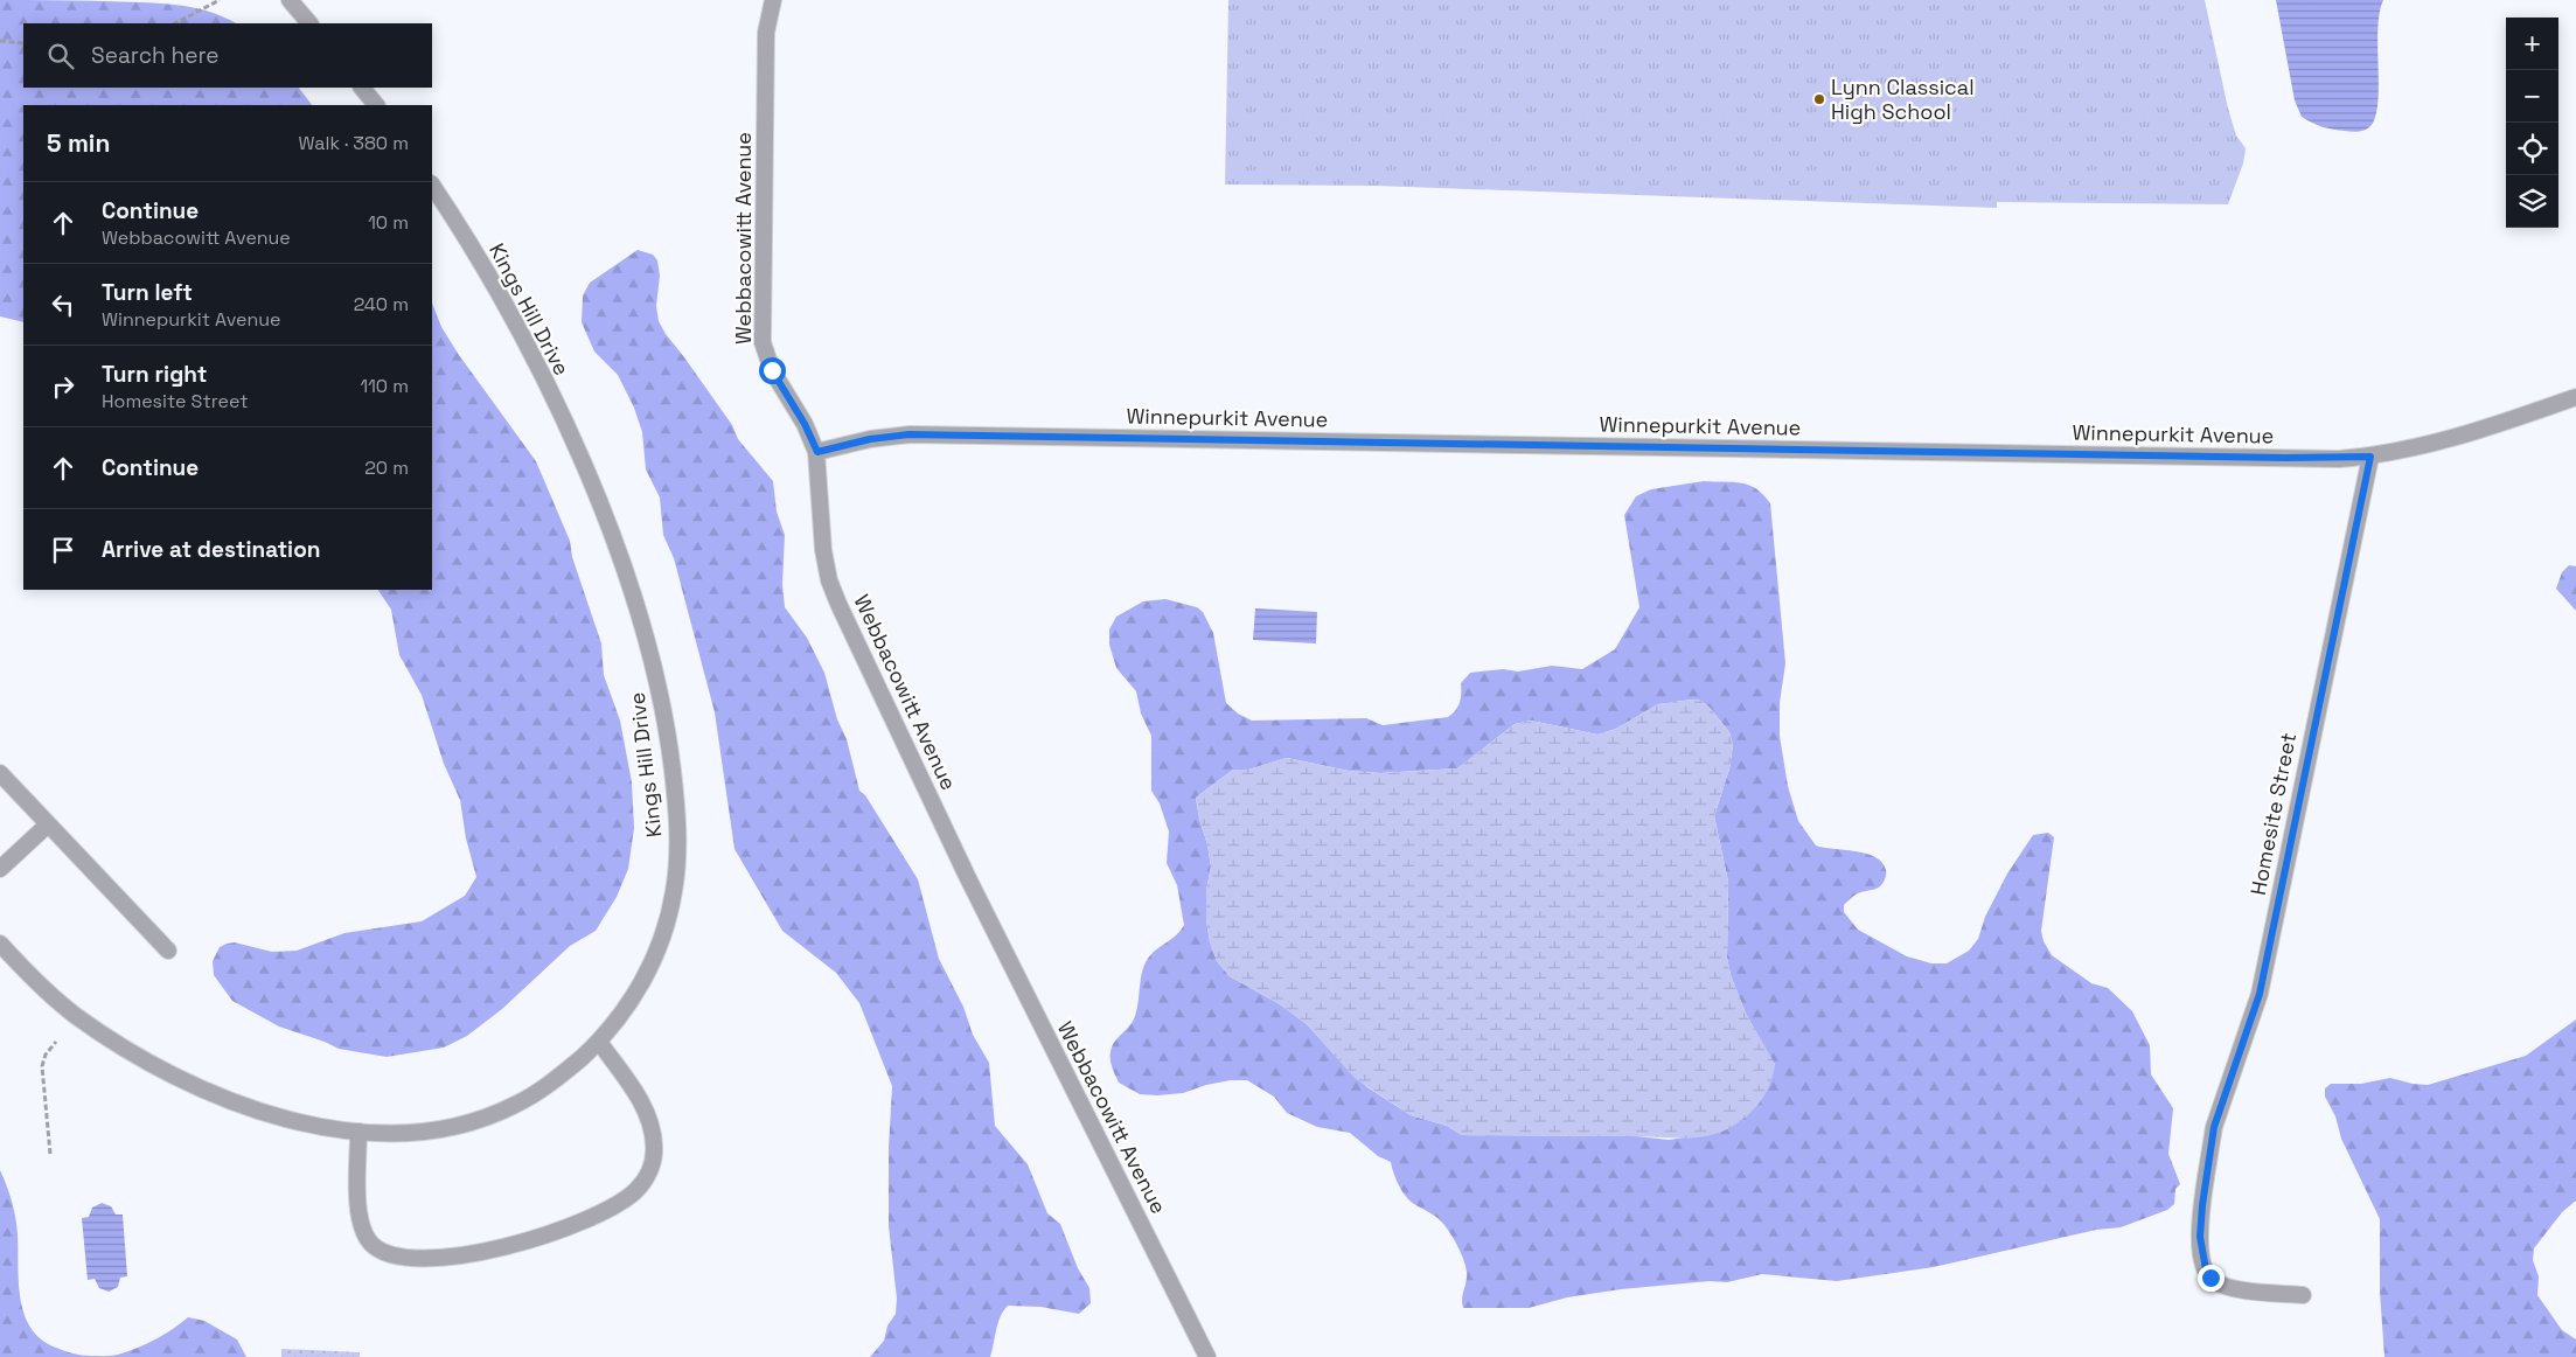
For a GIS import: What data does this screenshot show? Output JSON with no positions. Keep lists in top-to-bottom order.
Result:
{
  "streets": {
    "street": [
      "Webbacowitt Avenue",
      "Kings Hill Drive",
      "Winnepurkit Avenue",
      "Homesite Street"
    ]
  },
  "crossings": [
    ["Webbacowitt Avenue", "Winnepurkit Avenue"],
    ["Winnepurkit Avenue", "Homesite Street"]
  ],
  "places": ["Lynn Classical High School"],
  "page": {
    "map_buttons": ["+", "−"],
    "search": "Search here",
    "heading": ["5 min", "Walk · 380 m"],
    "list": [
      ["Continue", "Webbacowitt Avenue", "10 m"],
      ["Turn left", "Winnepurkit Avenue", "240 m"],
      ["Turn right", "Homesite Street", "110 m"],
      ["Continue", "20 m"],
      "Arrive at destination"
    ]
  }
}
